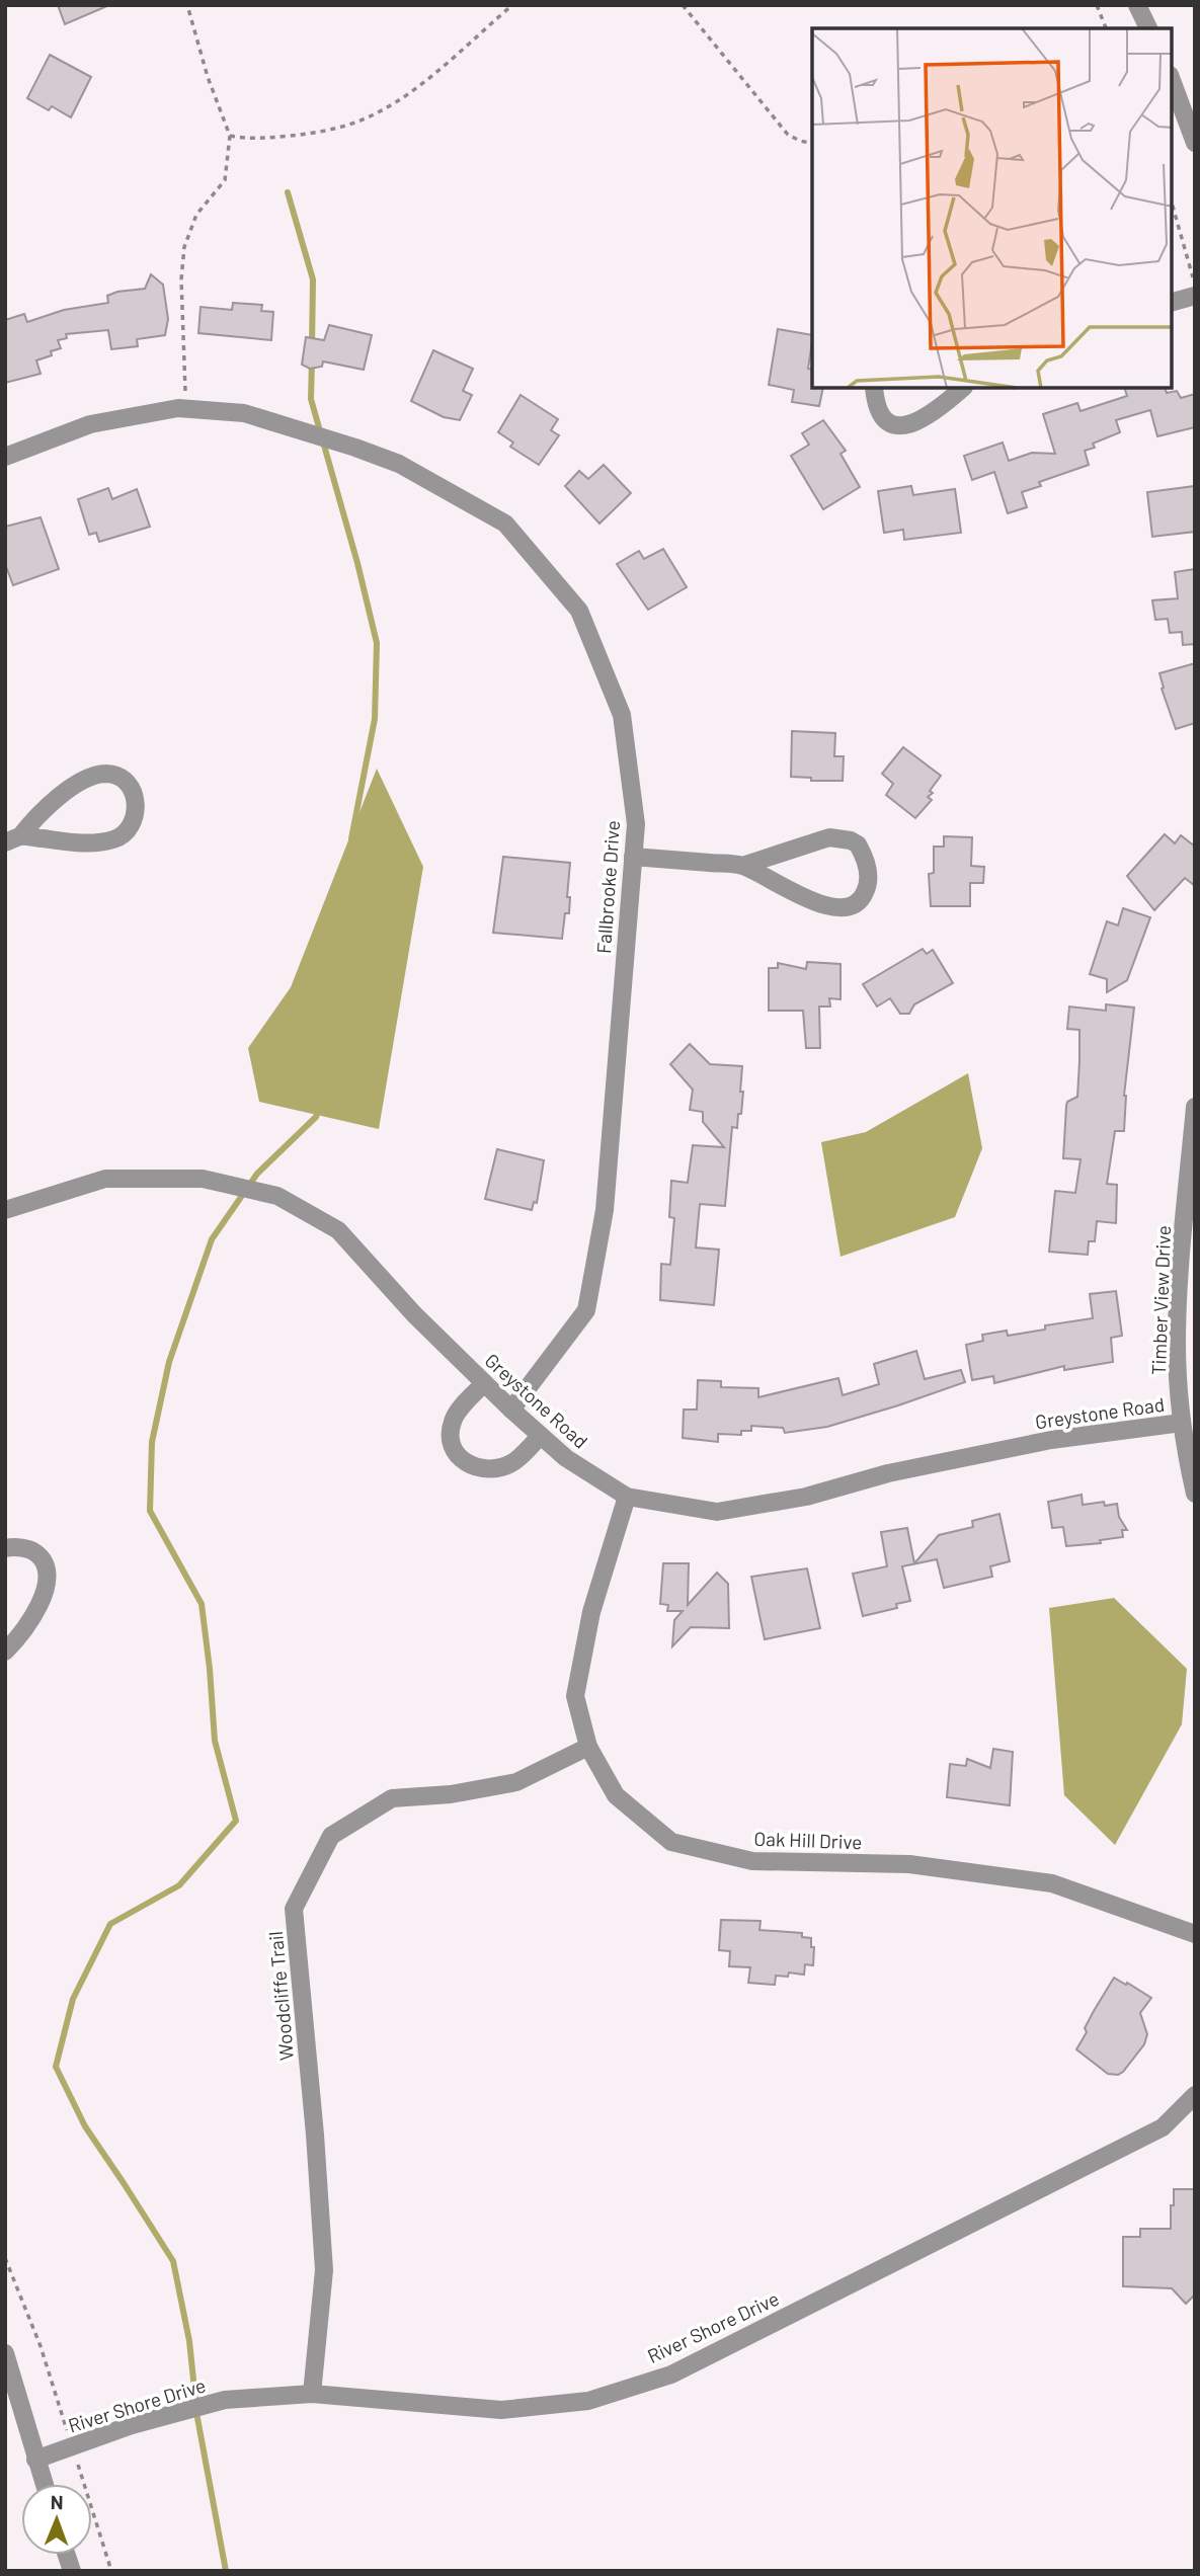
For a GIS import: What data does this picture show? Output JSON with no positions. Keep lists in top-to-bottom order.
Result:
{
  "streets": {
    "street": [
      "Fallbrooke Drive",
      "Timber View Drive",
      "Greystone Road",
      "Oak Hill Drive",
      "Woodcliffe Trail",
      "River Shore Drive"
    ]
  },
  "crossings": [
    ["Fallbrooke Drive", "Greystone Road"],
    ["Timber View Drive", "Greystone Road"],
    ["Greystone Road", "Oak Hill Drive"],
    ["Oak Hill Drive", "Woodcliffe Trail"],
    ["Woodcliffe Trail", "River Shore Drive"]
  ],
  "north": "top"
}
